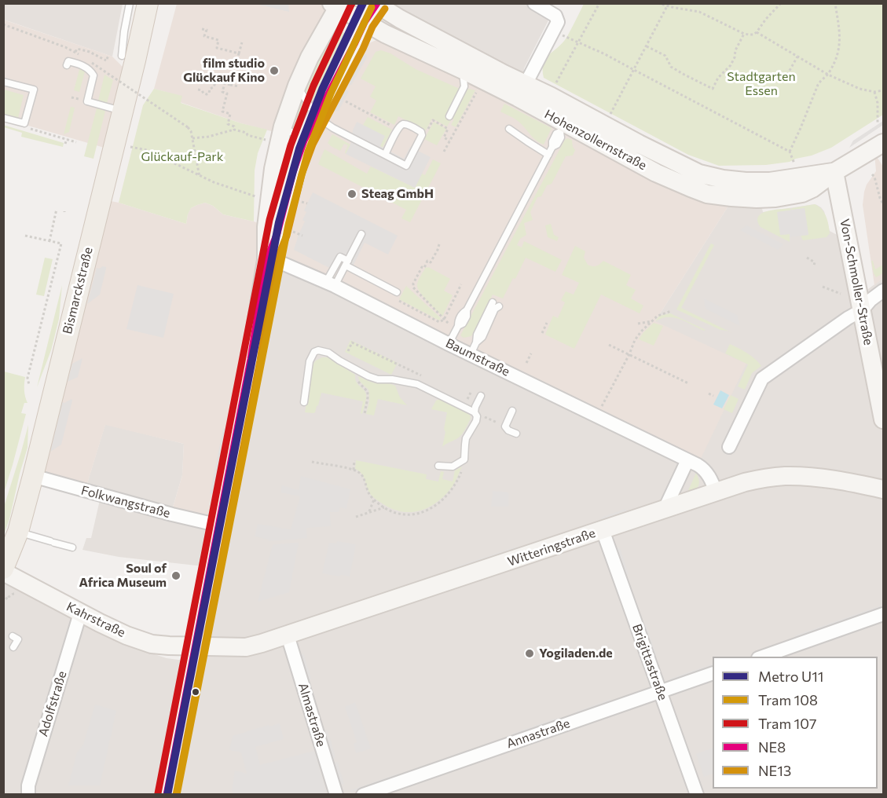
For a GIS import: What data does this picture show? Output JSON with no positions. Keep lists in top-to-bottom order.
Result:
{
  "streets": {
    "main road": ["Bismarckstraße"],
    "street": [
      "Hohenzollernstraße",
      "Von-Schmoller-Straße",
      "Baumstraße",
      "Folkwangstraße",
      "Witteringstraße",
      "Kahrstraße",
      "Brigittastraße",
      "Adolfstraße",
      "Almastraße",
      "Annastraße"
    ]
  },
  "crossings": [
    ["Hohenzollernstraße", "Von-Schmoller-Straße"],
    ["Bismarckstraße", "Folkwangstraße"],
    ["Baumstraße", "Witteringstraße"],
    ["Witteringstraße", "Kahrstraße"],
    ["Witteringstraße", "Brigittastraße"],
    ["Witteringstraße", "Almastraße"],
    ["Kahrstraße", "Adolfstraße"],
    ["Brigittastraße", "Annastraße"]
  ],
  "parks": ["Stadtgarten Essen", "Glückauf-Park"],
  "places": [
    "film studio Glückauf Kino",
    "Steag GmbH",
    "Soul of Africa Museum",
    "Yogiladen.de"
  ],
  "lines": [
    "metro line U11",
    "tram line 107",
    "transit line NE8",
    "tram line 108",
    "transit line NE13"
  ],
  "legend": [
    "Metro U11",
    "Tram 108",
    "Tram 107",
    "NE8",
    "NE13"
  ]
}
